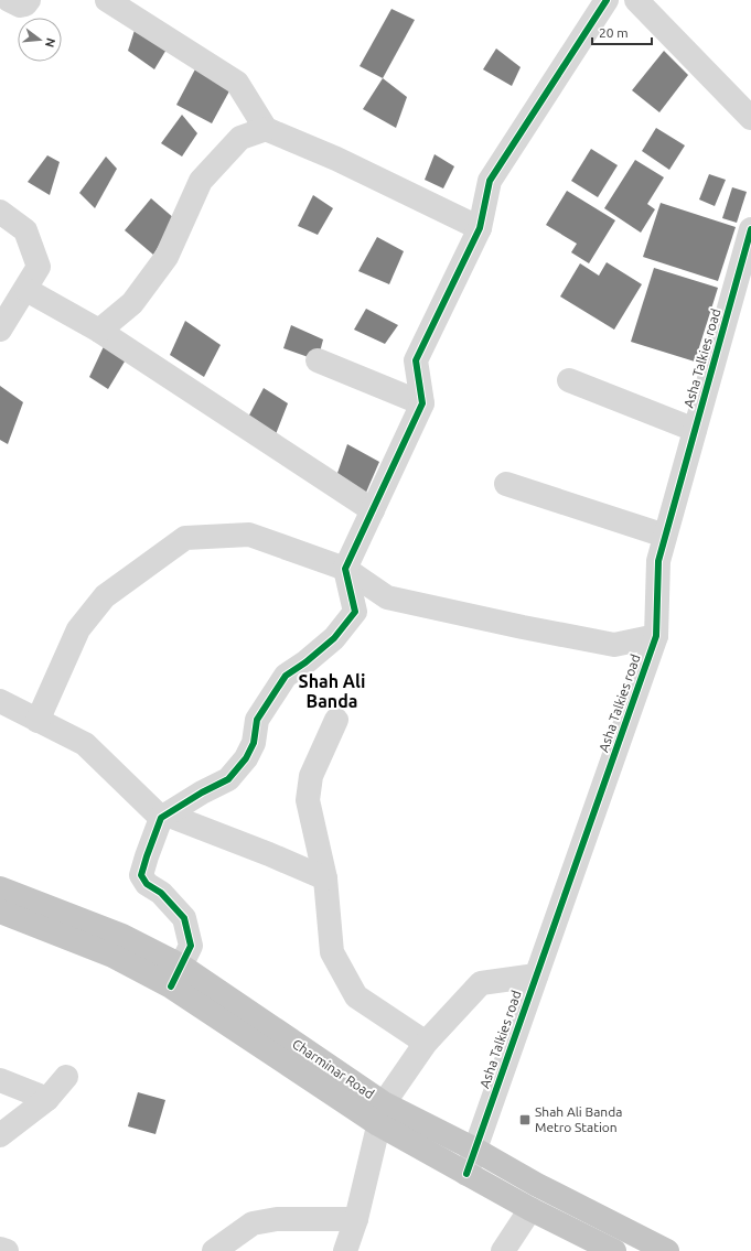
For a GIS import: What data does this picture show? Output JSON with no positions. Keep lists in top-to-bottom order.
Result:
{
  "streets": {
    "highway": ["Charminar Road"],
    "street": ["Asha Talkies road"]
  },
  "crossings": [
    ["Asha Talkies road", "Charminar Road"]
  ],
  "districts": ["Shah Ali Banda"],
  "places": {
    "transit": ["Shah Ali Banda Metro Station"]
  },
  "scale_bar": "20 m",
  "north": "right"
}
